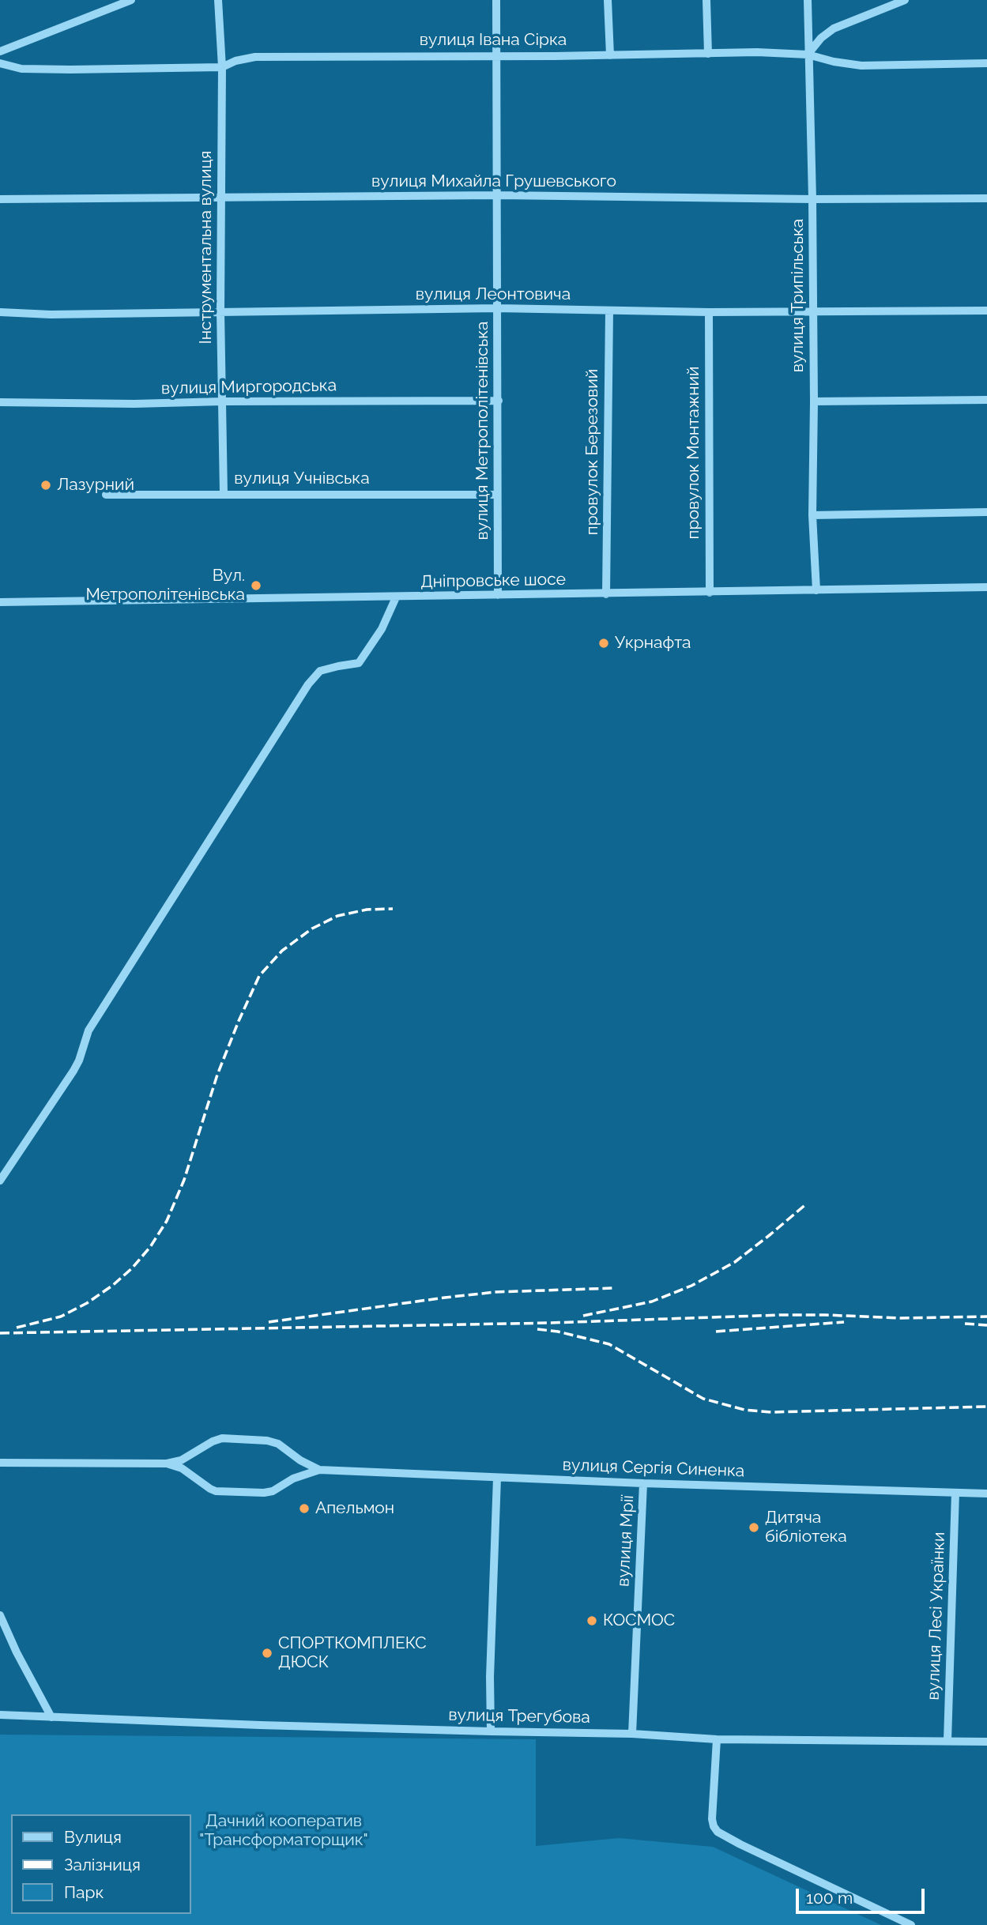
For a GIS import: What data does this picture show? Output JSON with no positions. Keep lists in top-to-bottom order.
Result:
{
  "streets": {
    "street": [
      "вулиця Івана Сірка",
      "вулиця Михайла Грушевського",
      "Інструментальна вулиця",
      "вулиця Леонтовича",
      "вулиця Трипільська",
      "вулиця Миргородська",
      "вулиця Метрополітенівська",
      "провулок Березовий",
      "провулок Монтажний",
      "вулиця Учнівська",
      "Дніпровське шосе",
      "вулиця Сергія Синенка",
      "вулиця Мрії",
      "вулиця Лесі Українки",
      "вулиця Трегубова"
    ]
  },
  "crossings": [
    ["вулиця Івана Сірка", "Інструментальна вулиця"],
    ["вулиця Івана Сірка", "вулиця Трипільська"],
    ["вулиця Івана Сірка", "вулиця Метрополітенівська"],
    ["вулиця Михайла Грушевського", "Інструментальна вулиця"],
    ["вулиця Михайла Грушевського", "вулиця Трипільська"],
    ["вулиця Михайла Грушевського", "вулиця Метрополітенівська"],
    ["Інструментальна вулиця", "вулиця Леонтовича"],
    ["Інструментальна вулиця", "вулиця Миргородська"],
    ["Інструментальна вулиця", "вулиця Учнівська"],
    ["вулиця Леонтовича", "вулиця Трипільська"],
    ["вулиця Леонтовича", "вулиця Метрополітенівська"],
    ["вулиця Леонтовича", "провулок Березовий"],
    ["вулиця Леонтовича", "провулок Монтажний"],
    ["вулиця Трипільська", "Дніпровське шосе"],
    ["вулиця Миргородська", "вулиця Метрополітенівська"],
    ["вулиця Метрополітенівська", "вулиця Учнівська"],
    ["вулиця Метрополітенівська", "Дніпровське шосе"],
    ["провулок Березовий", "Дніпровське шосе"],
    ["провулок Монтажний", "Дніпровське шосе"],
    ["вулиця Сергія Синенка", "вулиця Мрії"],
    ["вулиця Сергія Синенка", "вулиця Лесі Українки"],
    ["вулиця Мрії", "вулиця Трегубова"],
    ["вулиця Лесі Українки", "вулиця Трегубова"]
  ],
  "parks": ["Дачний кооператив \"Трансформаторщик\""],
  "places": [
    "Лазурний",
    "Вул. Метрополітенівська",
    "Укрнафта",
    "Апельмон",
    "Дитяча бібліотека",
    "КОСМОС",
    "СПОРТКОМПЛЕКС ДЮСК"
  ],
  "legend": ["Вулиця", "Залізниця", "Парк"],
  "scale_bar": "100 m"
}
